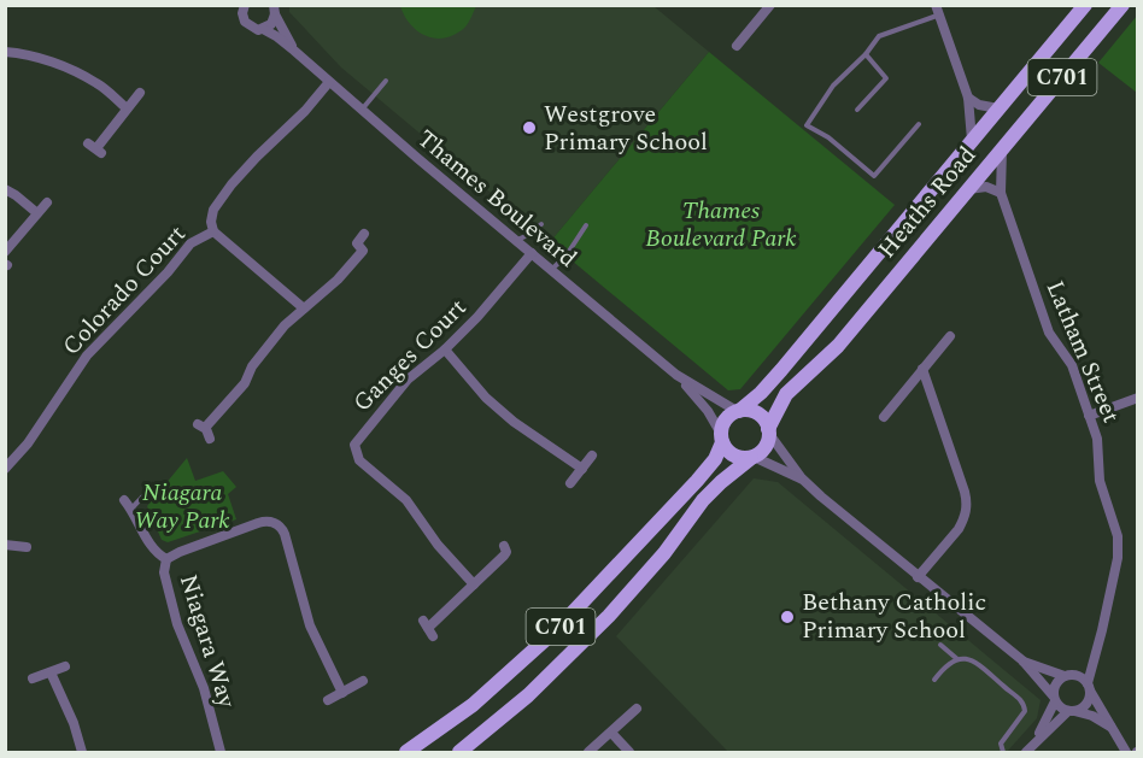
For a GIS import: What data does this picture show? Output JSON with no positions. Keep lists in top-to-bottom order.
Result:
{
  "streets": {
    "main road": ["C701", "Heaths Road"],
    "street": [
      "Thames Boulevard",
      "Colorado Court",
      "Latham Street",
      "Ganges Court",
      "Niagara Way"
    ]
  },
  "crossings": [
    ["C701", "Thames Boulevard"],
    ["C701", "Heaths Road"],
    ["Thames Boulevard", "Heaths Road"],
    ["Thames Boulevard", "Colorado Court"],
    ["Thames Boulevard", "Ganges Court"],
    ["Heaths Road", "Latham Street"]
  ],
  "parks": ["Thames Boulevard Park", "Niagara Way Park"],
  "places": ["Westgrove Primary School", "Bethany Catholic Primary School"]
}
